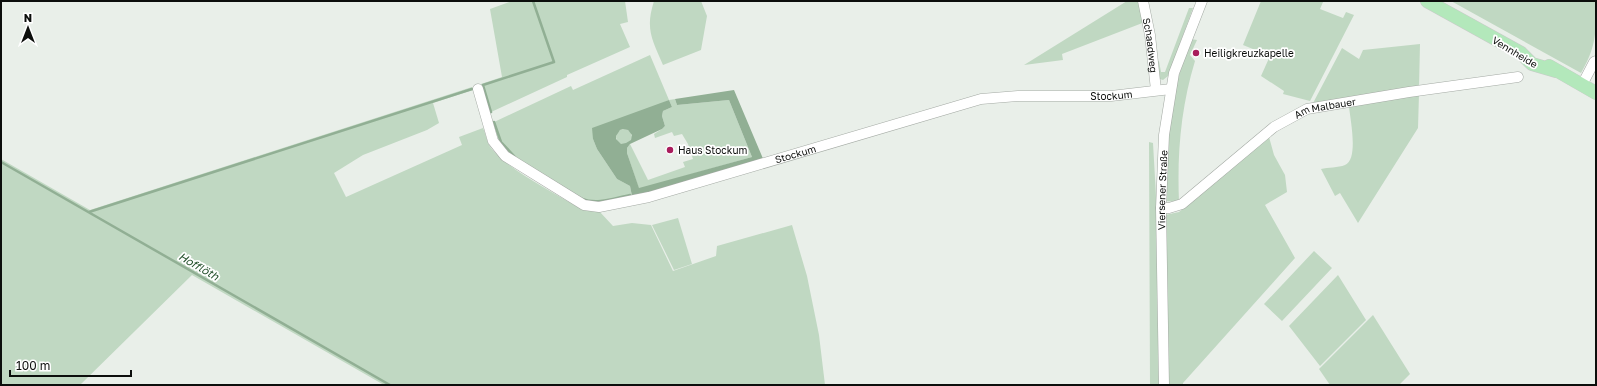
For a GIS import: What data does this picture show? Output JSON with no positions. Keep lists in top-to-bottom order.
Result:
{
  "streets": {
    "main road": ["Vennheide"],
    "street": [
      "Schaadweg",
      "Stockum",
      "Am Malbauer",
      "Viersener Straße"
    ]
  },
  "crossings": [
    ["Schaadweg", "Stockum"],
    ["Stockum", "Viersener Straße"],
    ["Am Malbauer", "Viersener Straße"]
  ],
  "water": ["Hofflöth"],
  "places": ["Heiligkreuzkapelle", "Haus Stockum"],
  "scale_bar": "100 m",
  "north": "top"
}
